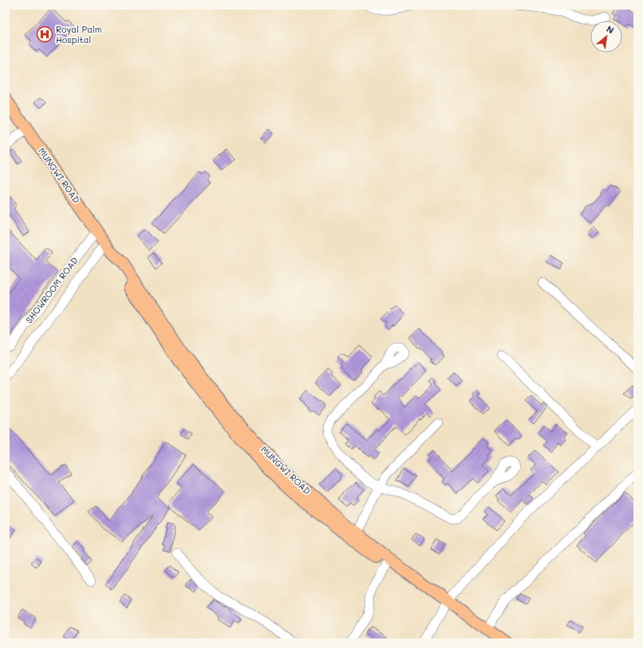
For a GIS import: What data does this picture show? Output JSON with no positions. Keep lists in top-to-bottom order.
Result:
{
  "streets": {
    "main road": ["MUNGWI ROAD"],
    "street": ["SHOWROOM ROAD"]
  },
  "crossings": [
    ["MUNGWI ROAD", "SHOWROOM ROAD"]
  ],
  "places": {
    "hospital": ["Royal Palm Hospital"]
  },
  "north": "top right"
}
